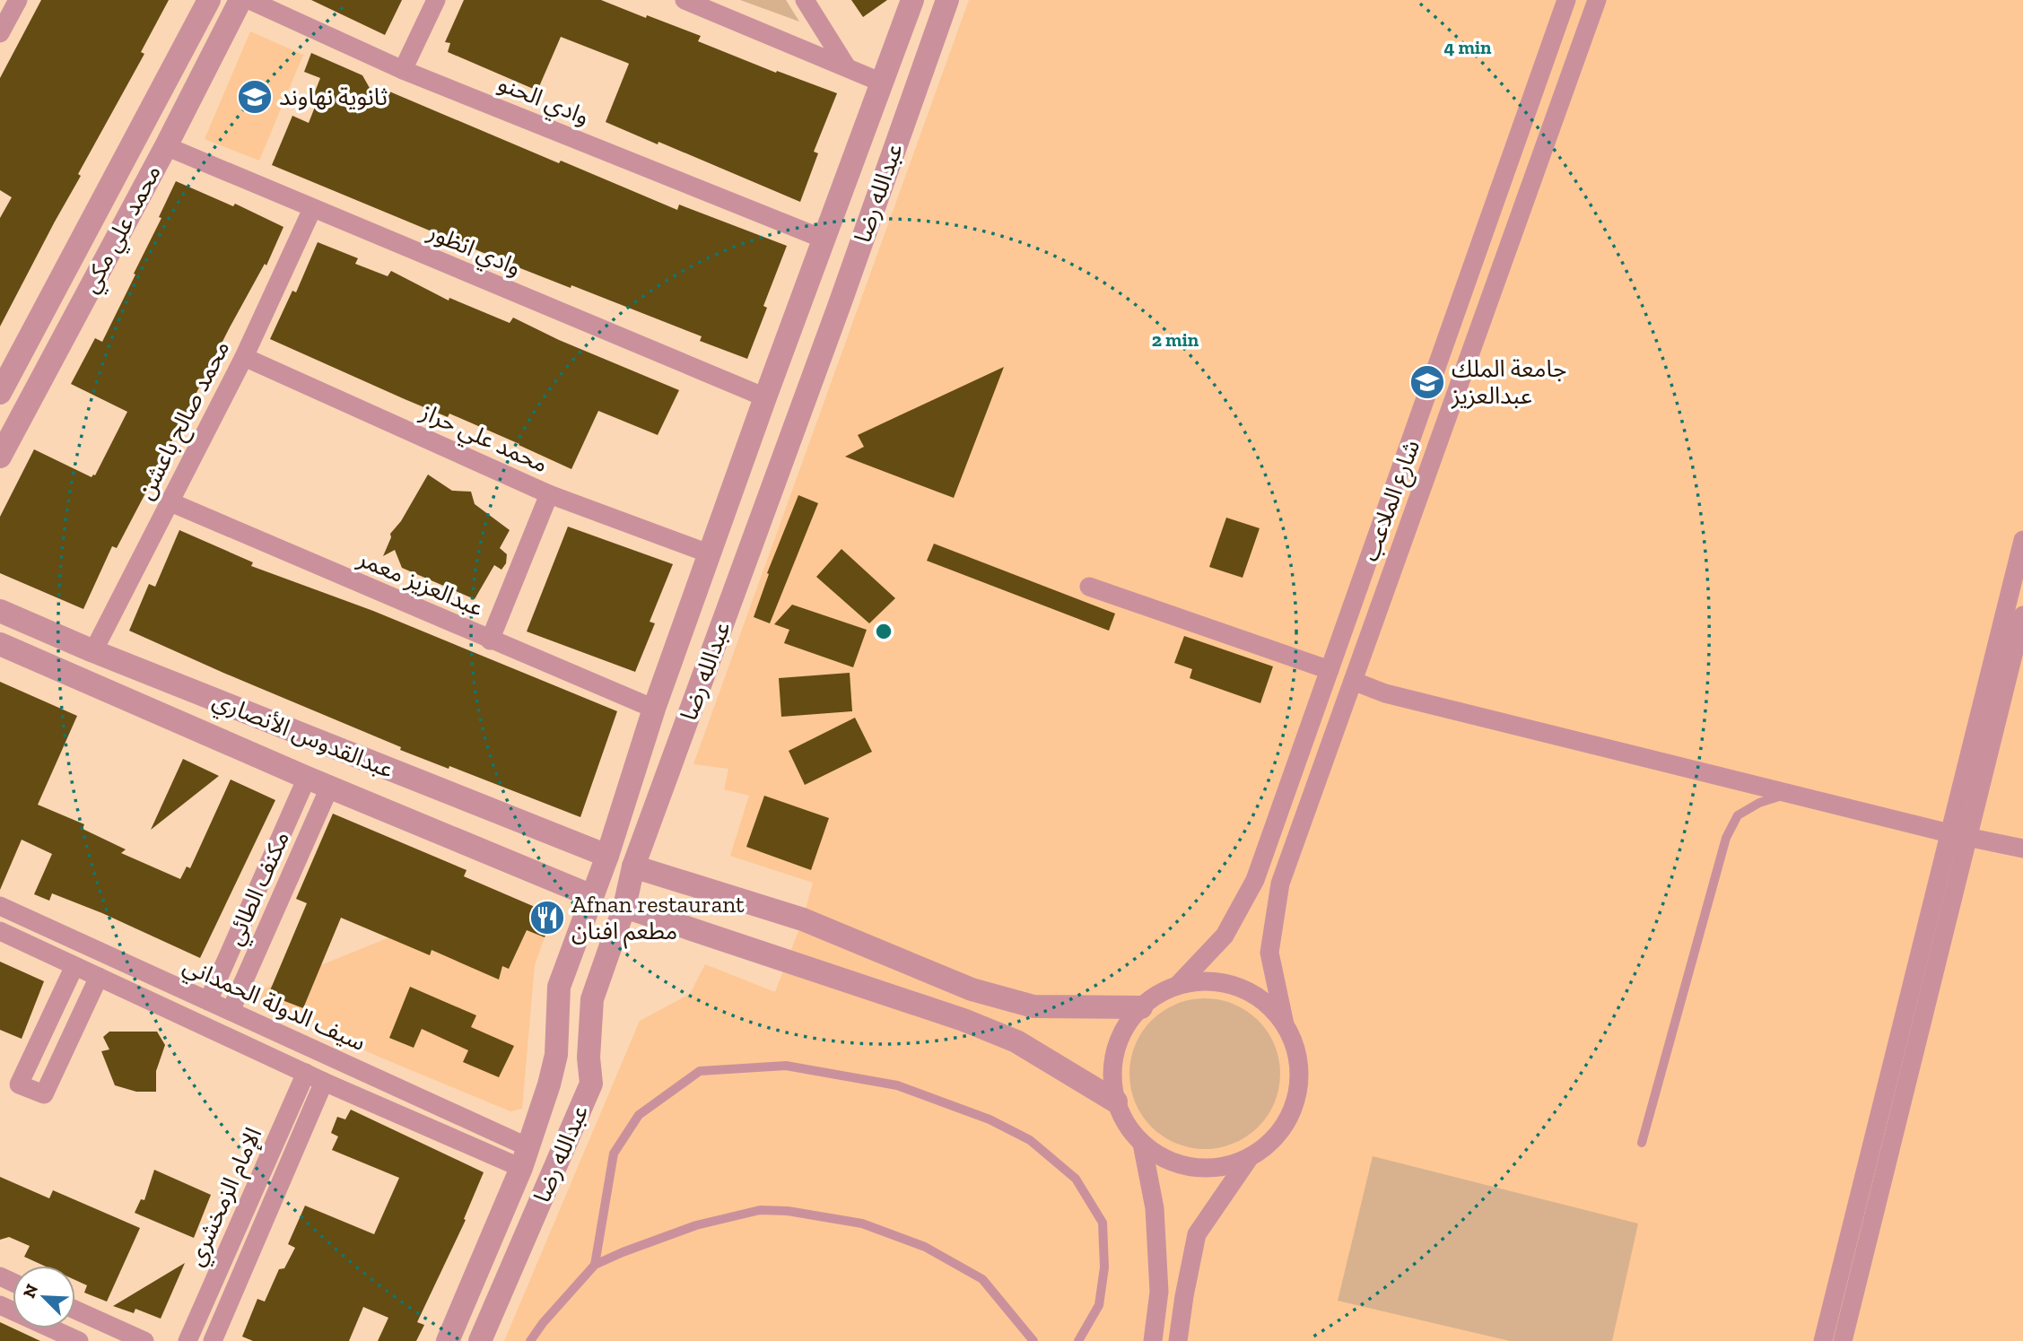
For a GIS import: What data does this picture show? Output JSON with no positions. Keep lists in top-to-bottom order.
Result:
{
  "streets": {
    "street": [
      "وادي الحنو",
      "عبدالله رضا",
      "محمد علي مكي",
      "وادي انظور",
      "محمد صالح باعشن",
      "محمد علي حراز",
      "شارع الملاعب",
      "عبدالعزيز معمر",
      "عبدالقدوس الأنصاري",
      "مكنف الطائي",
      "سيف الدولة الحمداني",
      "الإمام الزمخشري"
    ]
  },
  "crossings": [
    ["وادي الحنو", "عبدالله رضا"],
    ["عبدالله رضا", "وادي انظور"],
    ["عبدالله رضا", "محمد علي حراز"],
    ["عبدالله رضا", "عبدالعزيز معمر"],
    ["عبدالله رضا", "عبدالقدوس الأنصاري"],
    ["عبدالله رضا", "سيف الدولة الحمداني"],
    ["محمد علي مكي", "وادي انظور"],
    ["وادي انظور", "محمد صالح باعشن"],
    ["محمد صالح باعشن", "محمد علي حراز"],
    ["محمد صالح باعشن", "عبدالعزيز معمر"],
    ["محمد صالح باعشن", "عبدالقدوس الأنصاري"],
    ["عبدالقدوس الأنصاري", "مكنف الطائي"],
    ["مكنف الطائي", "سيف الدولة الحمداني"],
    ["سيف الدولة الحمداني", "الإمام الزمخشري"]
  ],
  "places": {
    "school or university": ["ثانوية نهاوند", "جامعة الملك عبدالعزيز"],
    "restaurant": ["Afnan restaurant مطعم افنان"]
  },
  "north": "top left",
  "rings": ["4 min", "2 min"]
}
